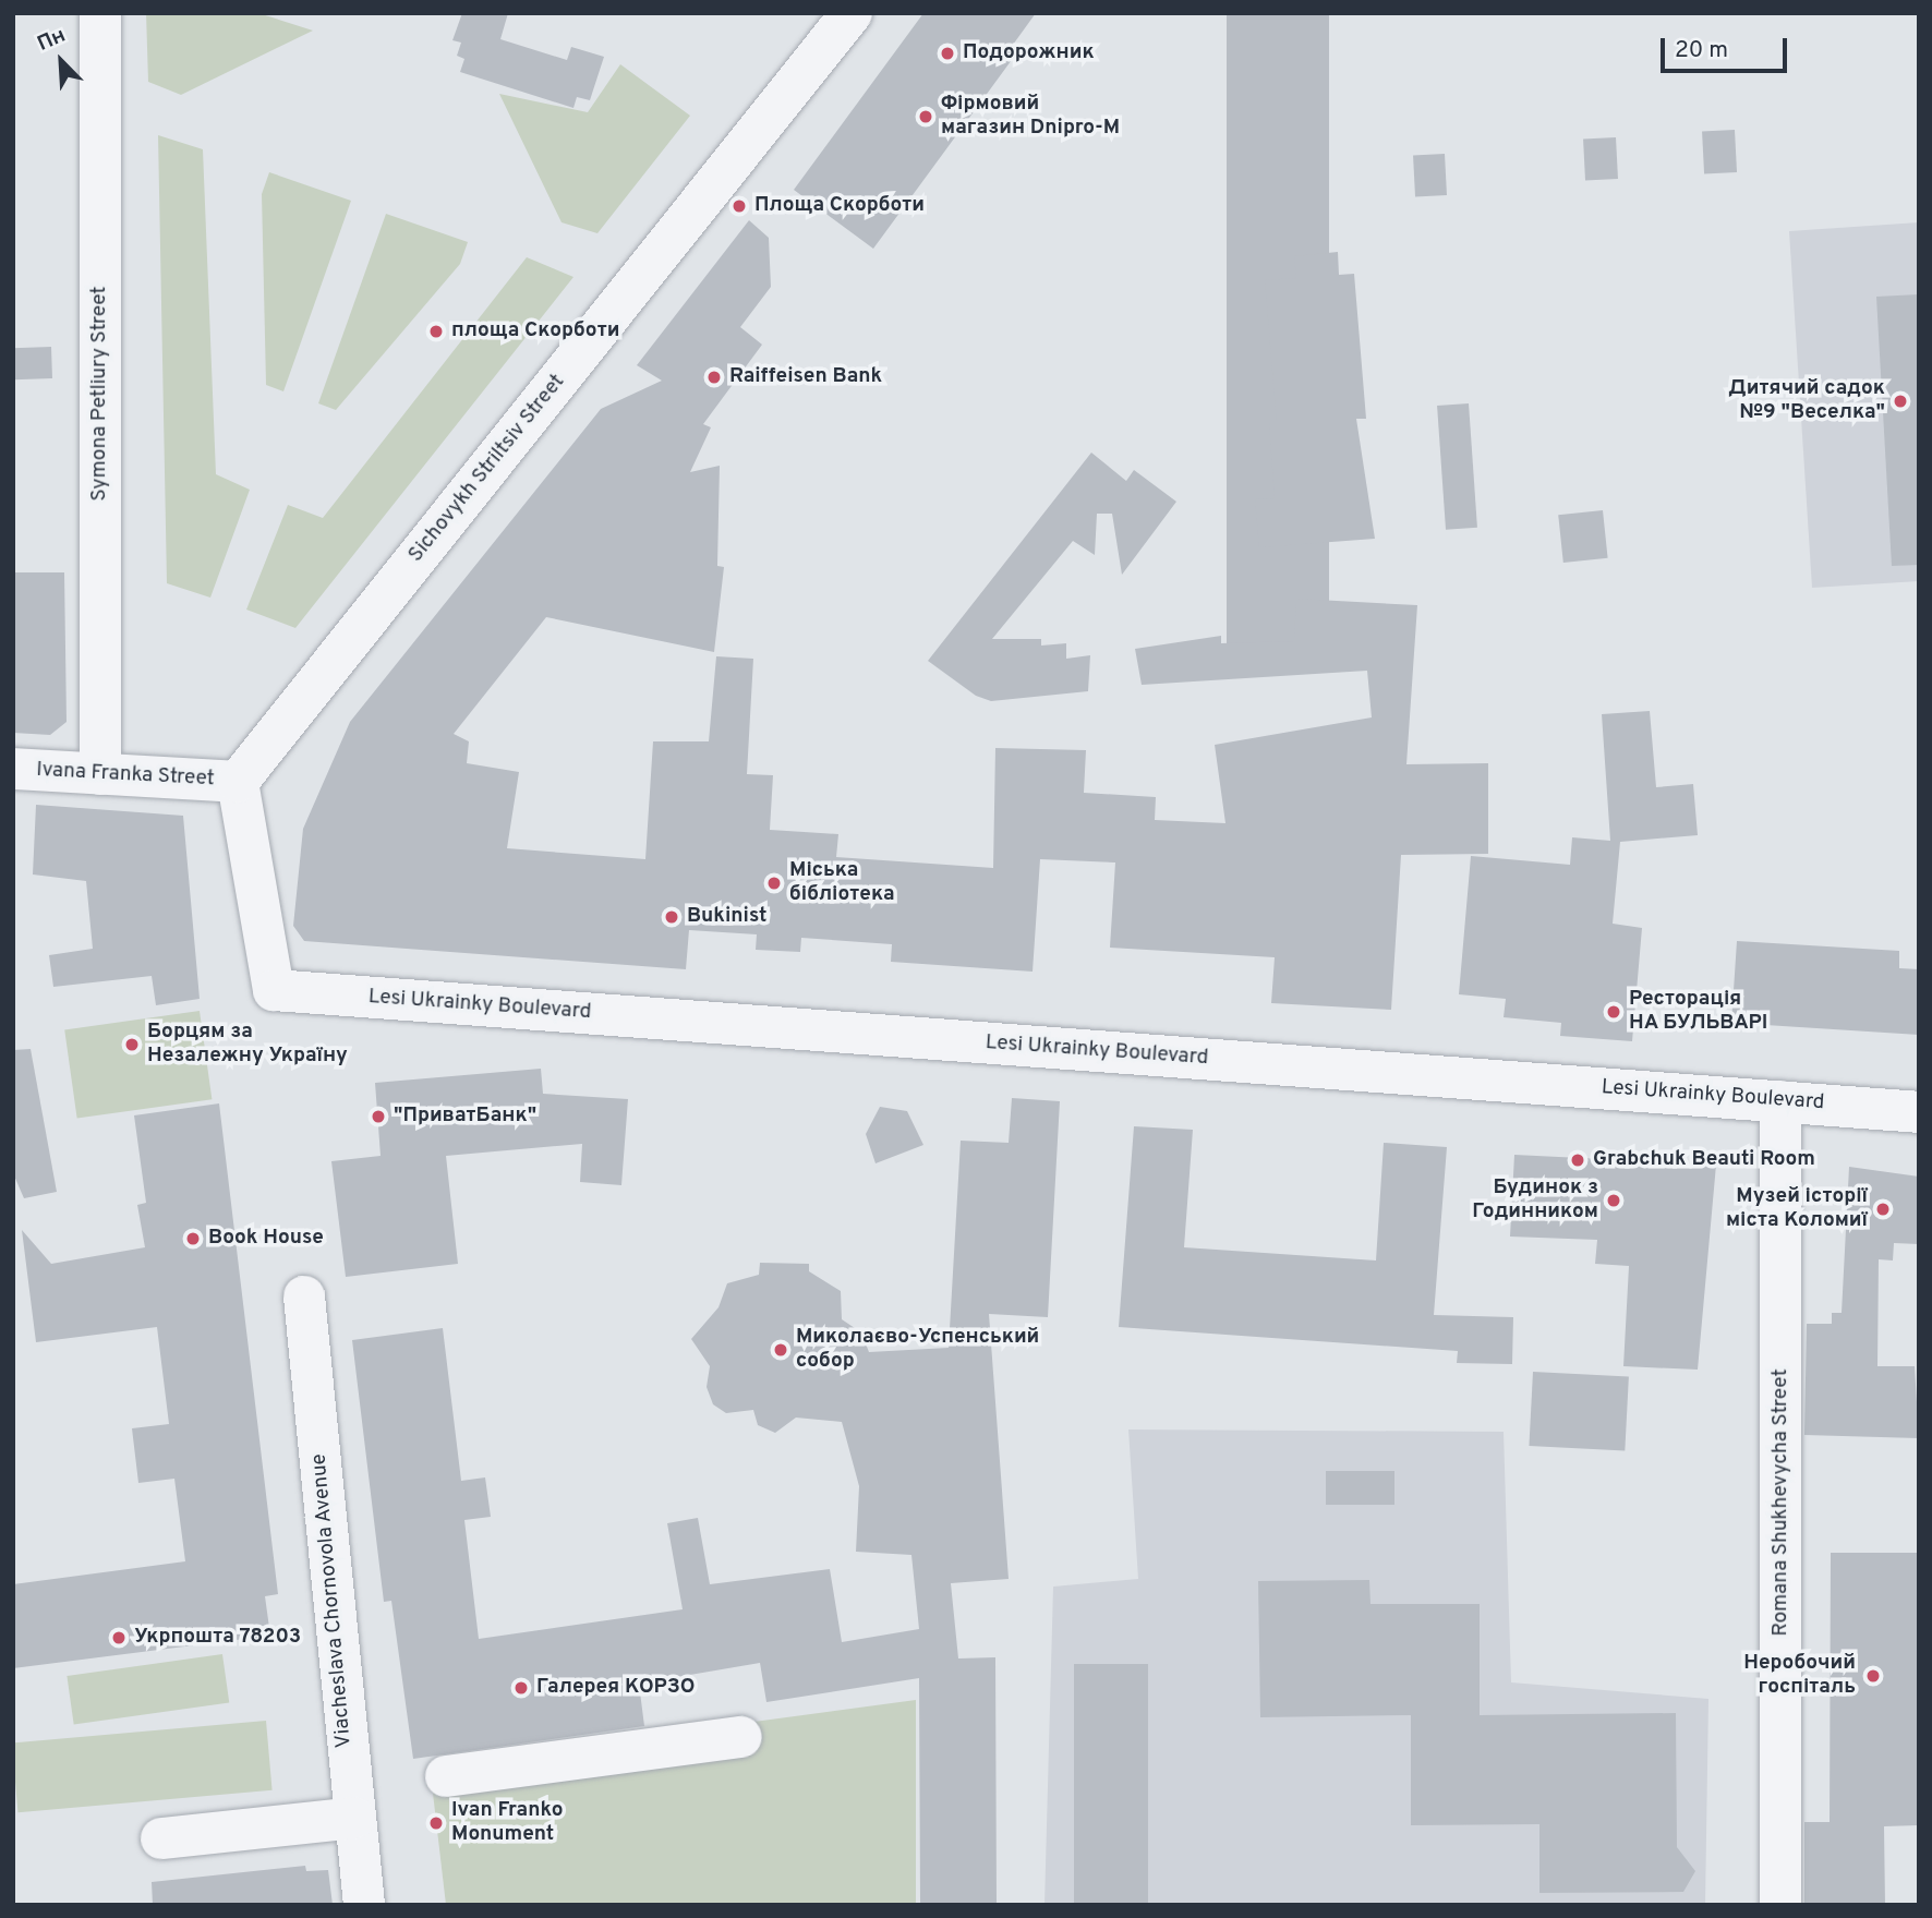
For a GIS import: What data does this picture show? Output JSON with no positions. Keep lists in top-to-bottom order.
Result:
{
  "streets": {
    "street": [
      "Symona Petliury Street",
      "Sichovykh Striltsiv Street",
      "Ivana Franka Street",
      "Lesi Ukrainky Boulevard",
      "Romana Shukhevycha Street",
      "Viacheslava Chornovola Avenue"
    ]
  },
  "crossings": [
    ["Symona Petliury Street", "Ivana Franka Street"],
    ["Sichovykh Striltsiv Street", "Ivana Franka Street"],
    ["Sichovykh Striltsiv Street", "Lesi Ukrainky Boulevard"],
    ["Ivana Franka Street", "Lesi Ukrainky Boulevard"],
    ["Lesi Ukrainky Boulevard", "Romana Shukhevycha Street"]
  ],
  "places": [
    "Подорожник",
    "Фірмовий магазин Dnipro-M",
    "Площа Скорботи",
    "площа Скорботи",
    "Raiffeisen Bank",
    "Дитячий садок №9 \"Веселка\"",
    "Міська бібліотека",
    "Bukinist",
    "Ресторація НА БУЛЬВАРІ",
    "Борцям за Незалежну Україну",
    "\"ПриватБанк\"",
    "Grabchuk Beauti Room",
    "Будинок з Годинником",
    "Музей історії міста Коломиї",
    "Book House",
    "Миколаєво-Успенський собор",
    "Укрпошта 78203",
    "Неробочий госпіталь",
    "Галерея КОРЗО",
    "Ivan Franko Monument"
  ],
  "scale_bar": "20 m",
  "north": "top left"
}
